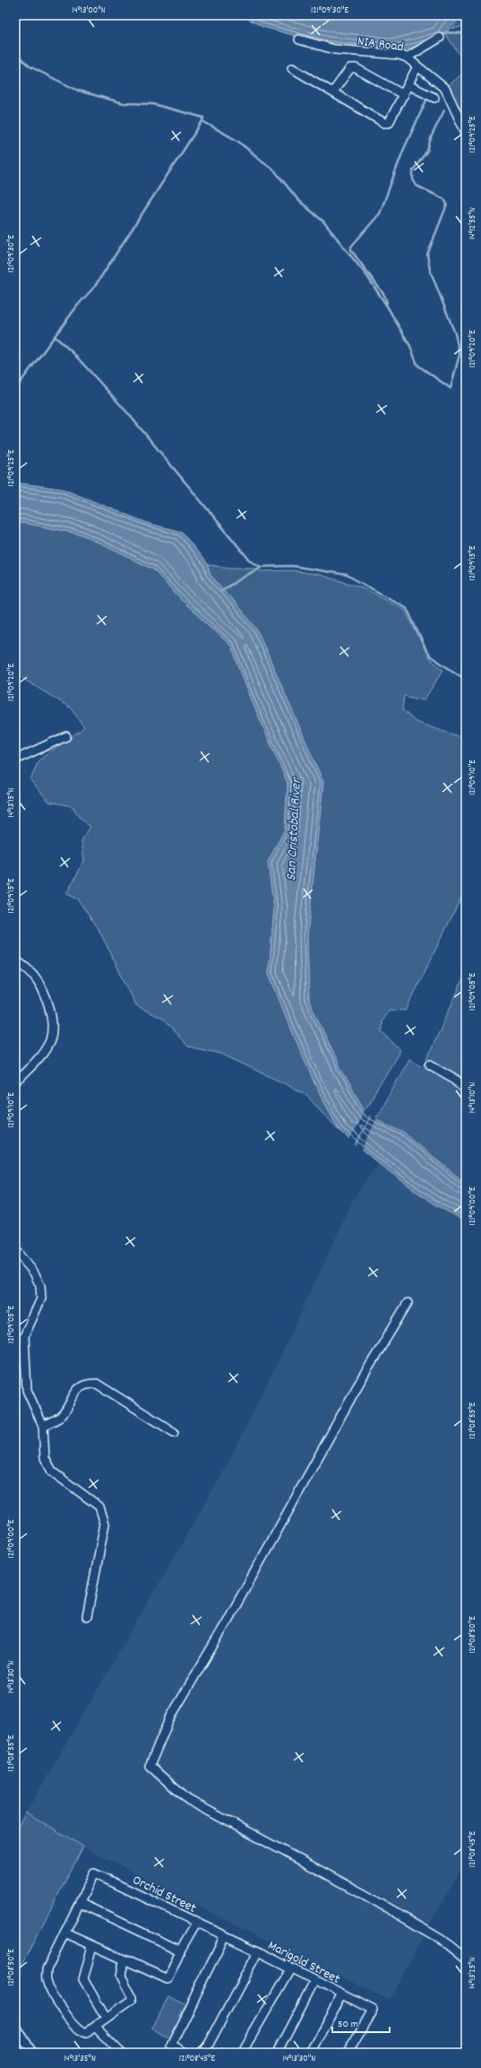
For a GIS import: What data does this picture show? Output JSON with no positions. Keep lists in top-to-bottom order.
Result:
{
  "streets": {
    "street": ["NIA Road", "Orchid Street", "Marigold Street"]
  },
  "crossings": [
    ["Orchid Street", "Marigold Street"]
  ],
  "water": ["San Cristobal River"],
  "scale_bar": "50 m",
  "coordinates": [
    "14°13'00\"N",
    "121°09'30\"E",
    "121°09'25\"E",
    "14°12'55\"N",
    "121°09'20\"E",
    "121°09'15\"E",
    "121°09'10\"E",
    "14°13'15\"N",
    "121°09'05\"E",
    "14°13'10\"N",
    "121°09'00\"E",
    "121°08'55\"E",
    "121°08'50\"E",
    "14°13'30\"N",
    "121°08'45\"E",
    "14°13'25\"N",
    "14°13'35\"N"
  ]
}
